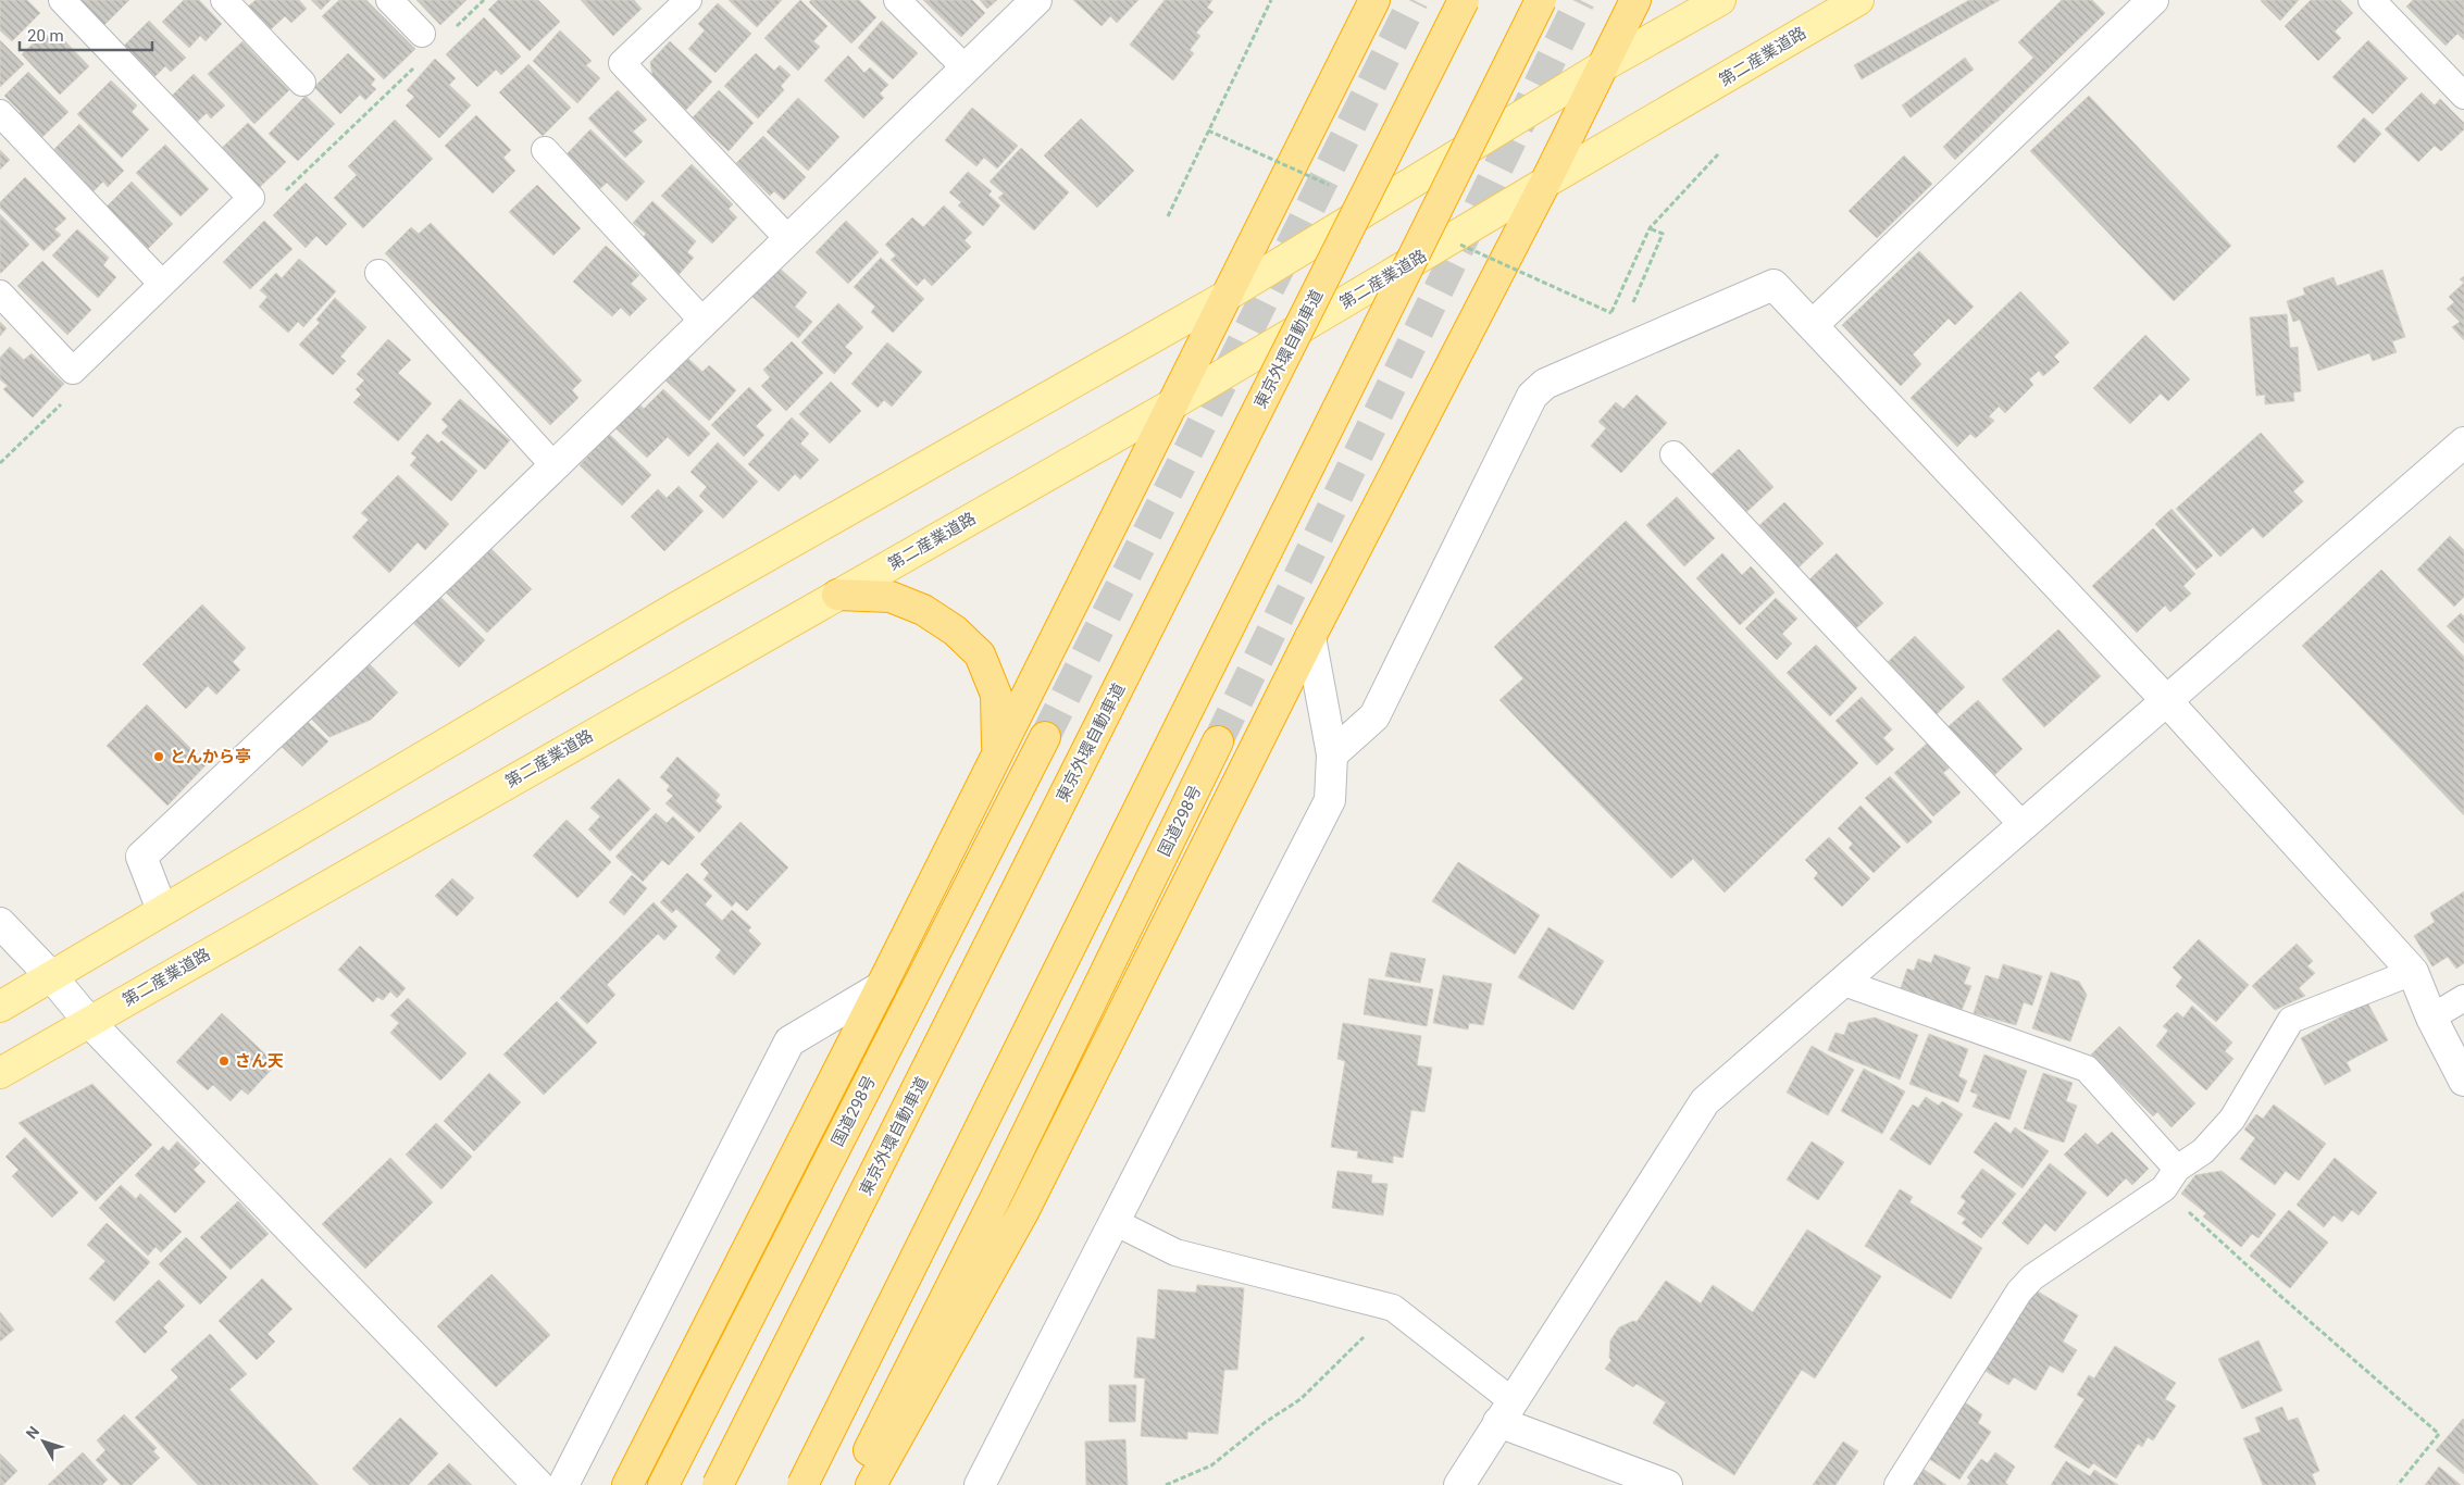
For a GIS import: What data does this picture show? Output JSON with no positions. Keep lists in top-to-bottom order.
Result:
{
  "streets": {
    "highway": ["東京外環自動車道", "国道298号"],
    "main road": ["第二産業道路"]
  },
  "places": ["とんから亭", "さん天"],
  "scale_bar": "20 m",
  "north": "top left"
}
